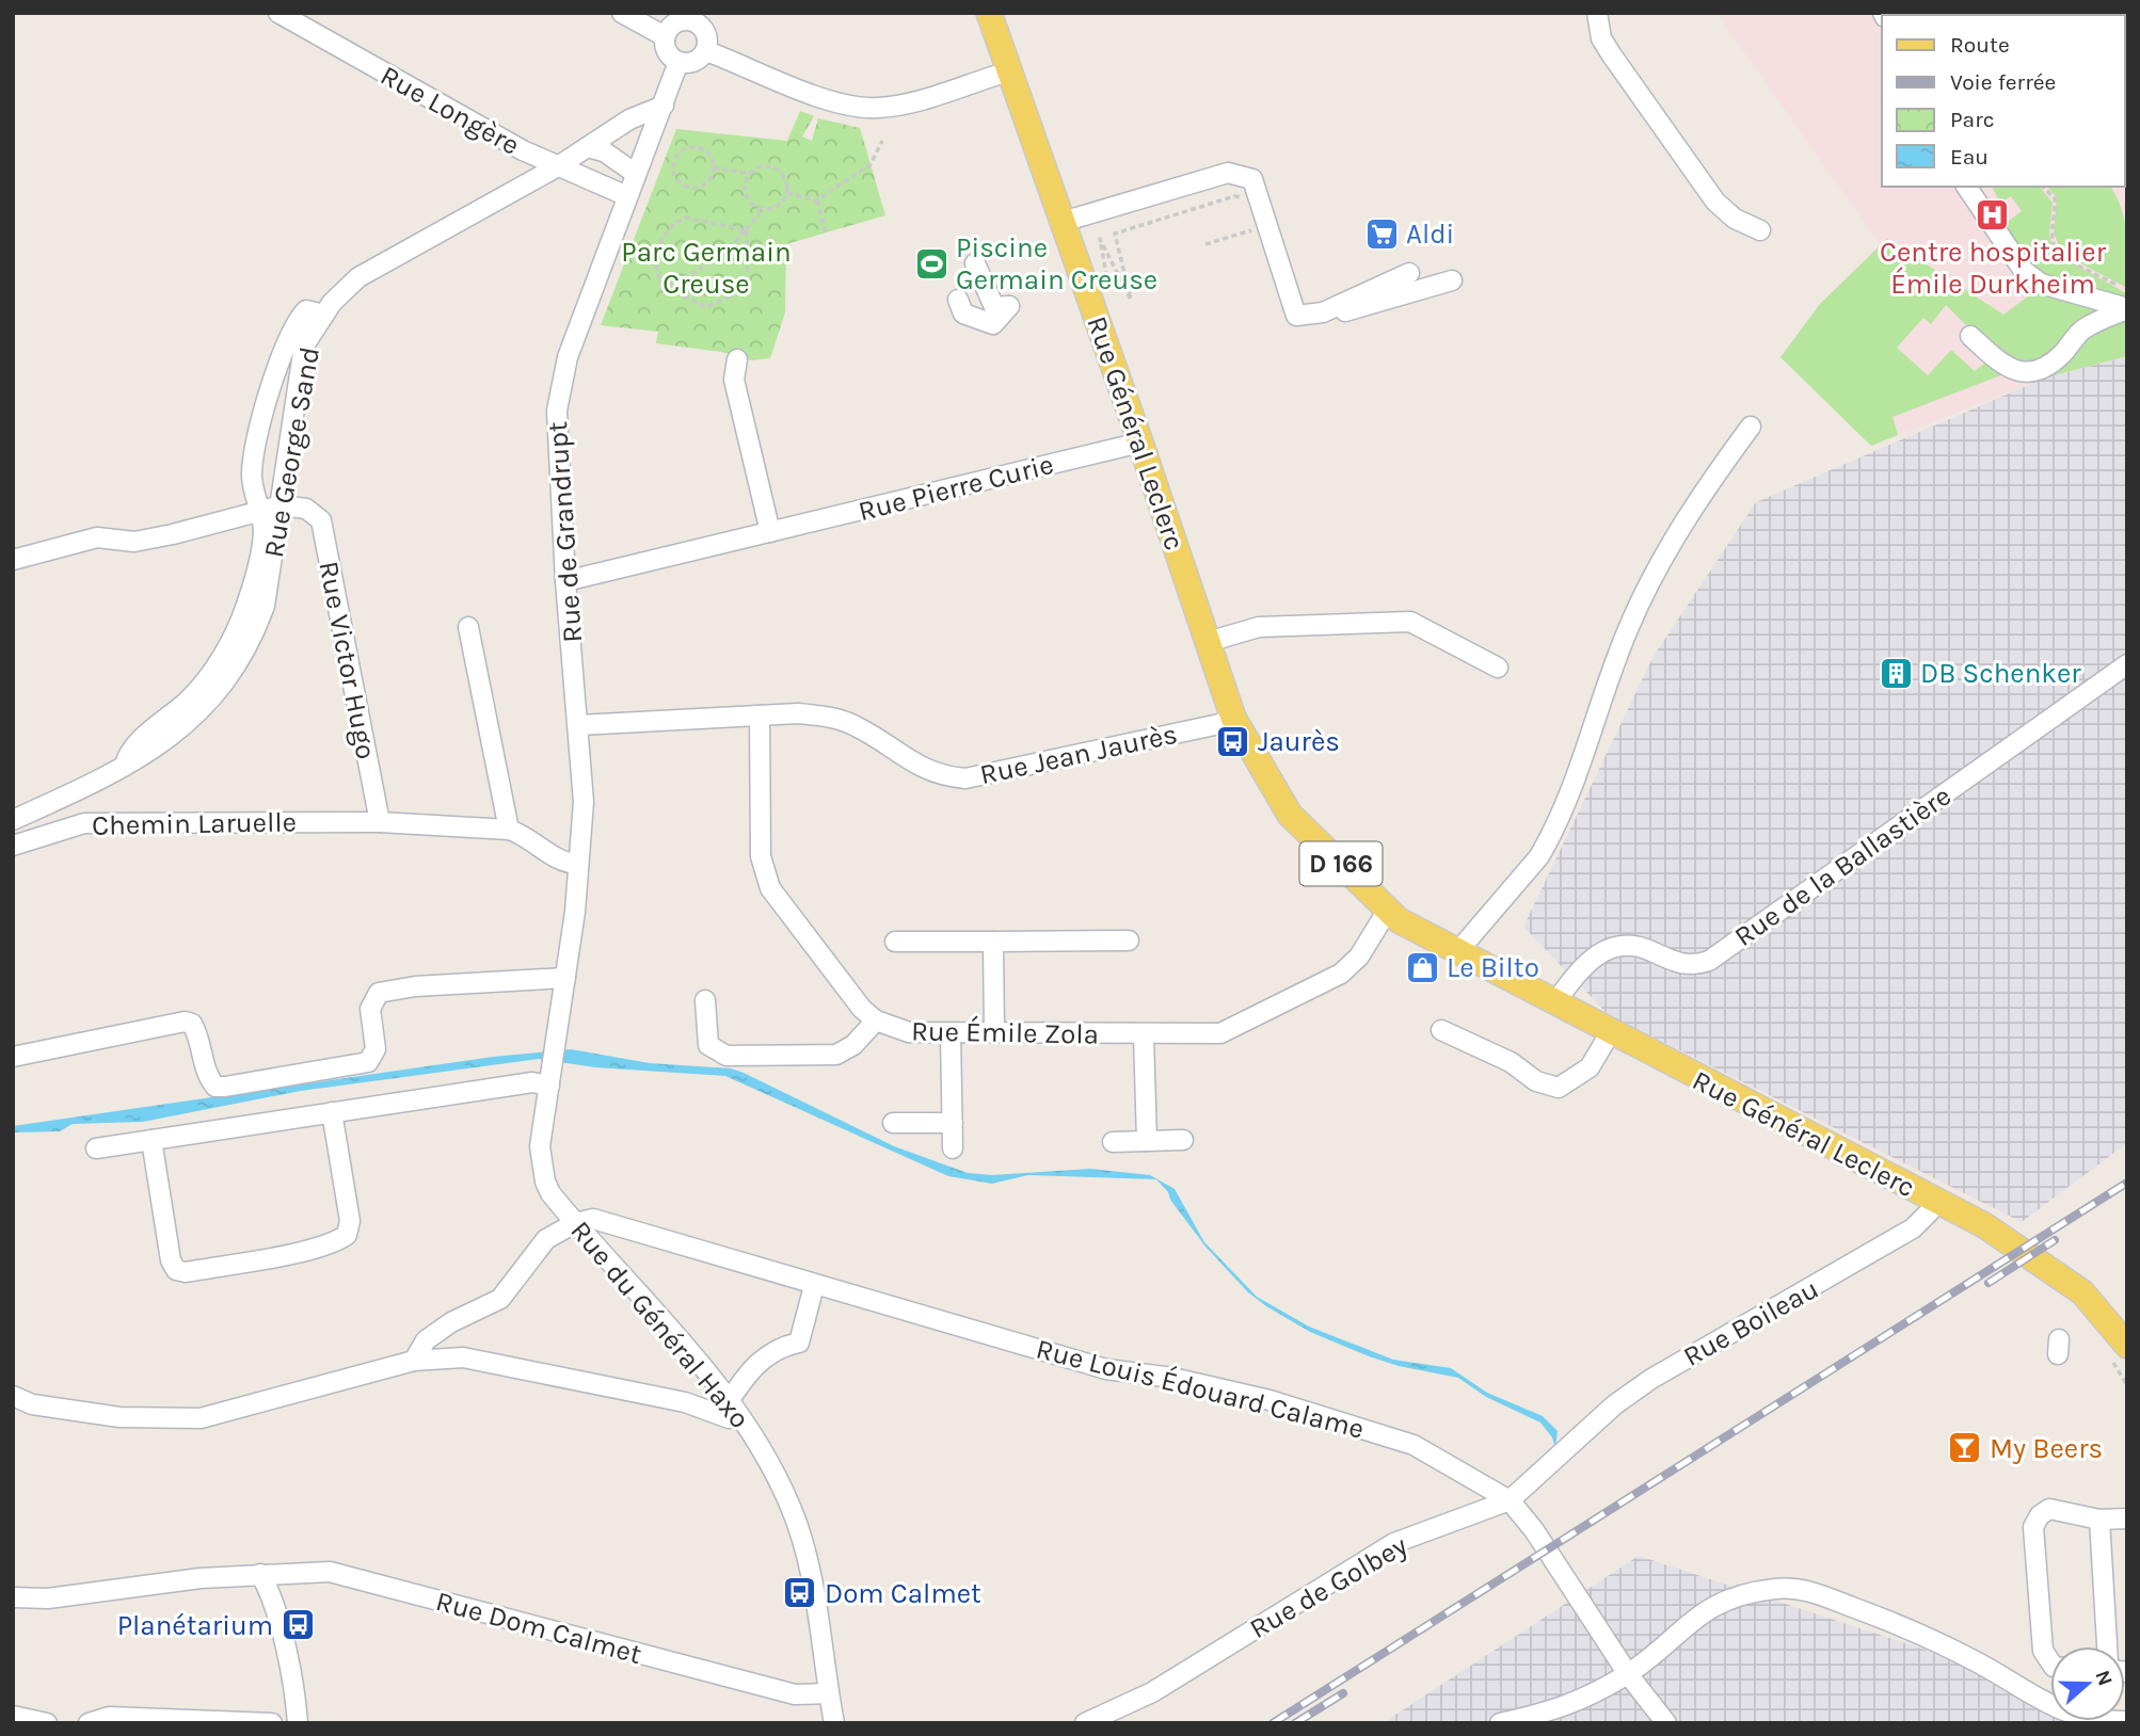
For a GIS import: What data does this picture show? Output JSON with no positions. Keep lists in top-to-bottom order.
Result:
{
  "streets": {
    "main road": ["Rue Général Leclerc", "D 166"],
    "street": [
      "Rue Longère",
      "Rue George Sand",
      "Rue Pierre Curie",
      "Rue de Grandrupt",
      "Rue Victor Hugo",
      "Rue Jean Jaurès",
      "Chemin Laruelle",
      "Rue de la Ballastière",
      "Rue Émile Zola",
      "Rue Boileau",
      "Rue du Général Haxo",
      "Rue Louis Édouard Calame",
      "Rue de Golbey",
      "Rue Dom Calmet"
    ]
  },
  "crossings": [
    ["Rue Longère", "Rue George Sand"],
    ["Rue Longère", "Rue de Grandrupt"],
    ["Rue Général Leclerc", "Rue Pierre Curie"],
    ["Rue Général Leclerc", "Rue Jean Jaurès"],
    ["Rue Général Leclerc", "Rue de la Ballastière"],
    ["Rue Général Leclerc", "Rue Émile Zola"],
    ["Rue Général Leclerc", "Rue Boileau"],
    ["Rue George Sand", "Rue de Grandrupt"],
    ["Rue George Sand", "Rue Victor Hugo"],
    ["Rue Pierre Curie", "Rue de Grandrupt"],
    ["Rue de Grandrupt", "Rue Jean Jaurès"],
    ["Rue de Grandrupt", "Rue du Général Haxo"],
    ["Rue Victor Hugo", "Chemin Laruelle"],
    ["Rue Jean Jaurès", "Rue Émile Zola"],
    ["Rue Boileau", "Rue de Golbey"],
    ["Rue du Général Haxo", "Rue Louis Édouard Calame"],
    ["Rue du Général Haxo", "Rue Dom Calmet"],
    ["Rue Louis Édouard Calame", "Rue de Golbey"]
  ],
  "parks": ["Parc Germain Creuse"],
  "places": {
    "hospital": ["Centre hospitalier Émile Durkheim"],
    "supermarket": ["Aldi"],
    "sports": ["Piscine Germain Creuse"],
    "building": ["DB Schenker"],
    "bus stop": ["Jaurès", "Dom Calmet", "Planétarium"],
    "shop": ["Le Bilto"],
    "bar": ["My Beers"]
  },
  "legend": [
    "Route",
    "Voie ferrée",
    "Parc",
    "Eau"
  ],
  "north": "right"
}
